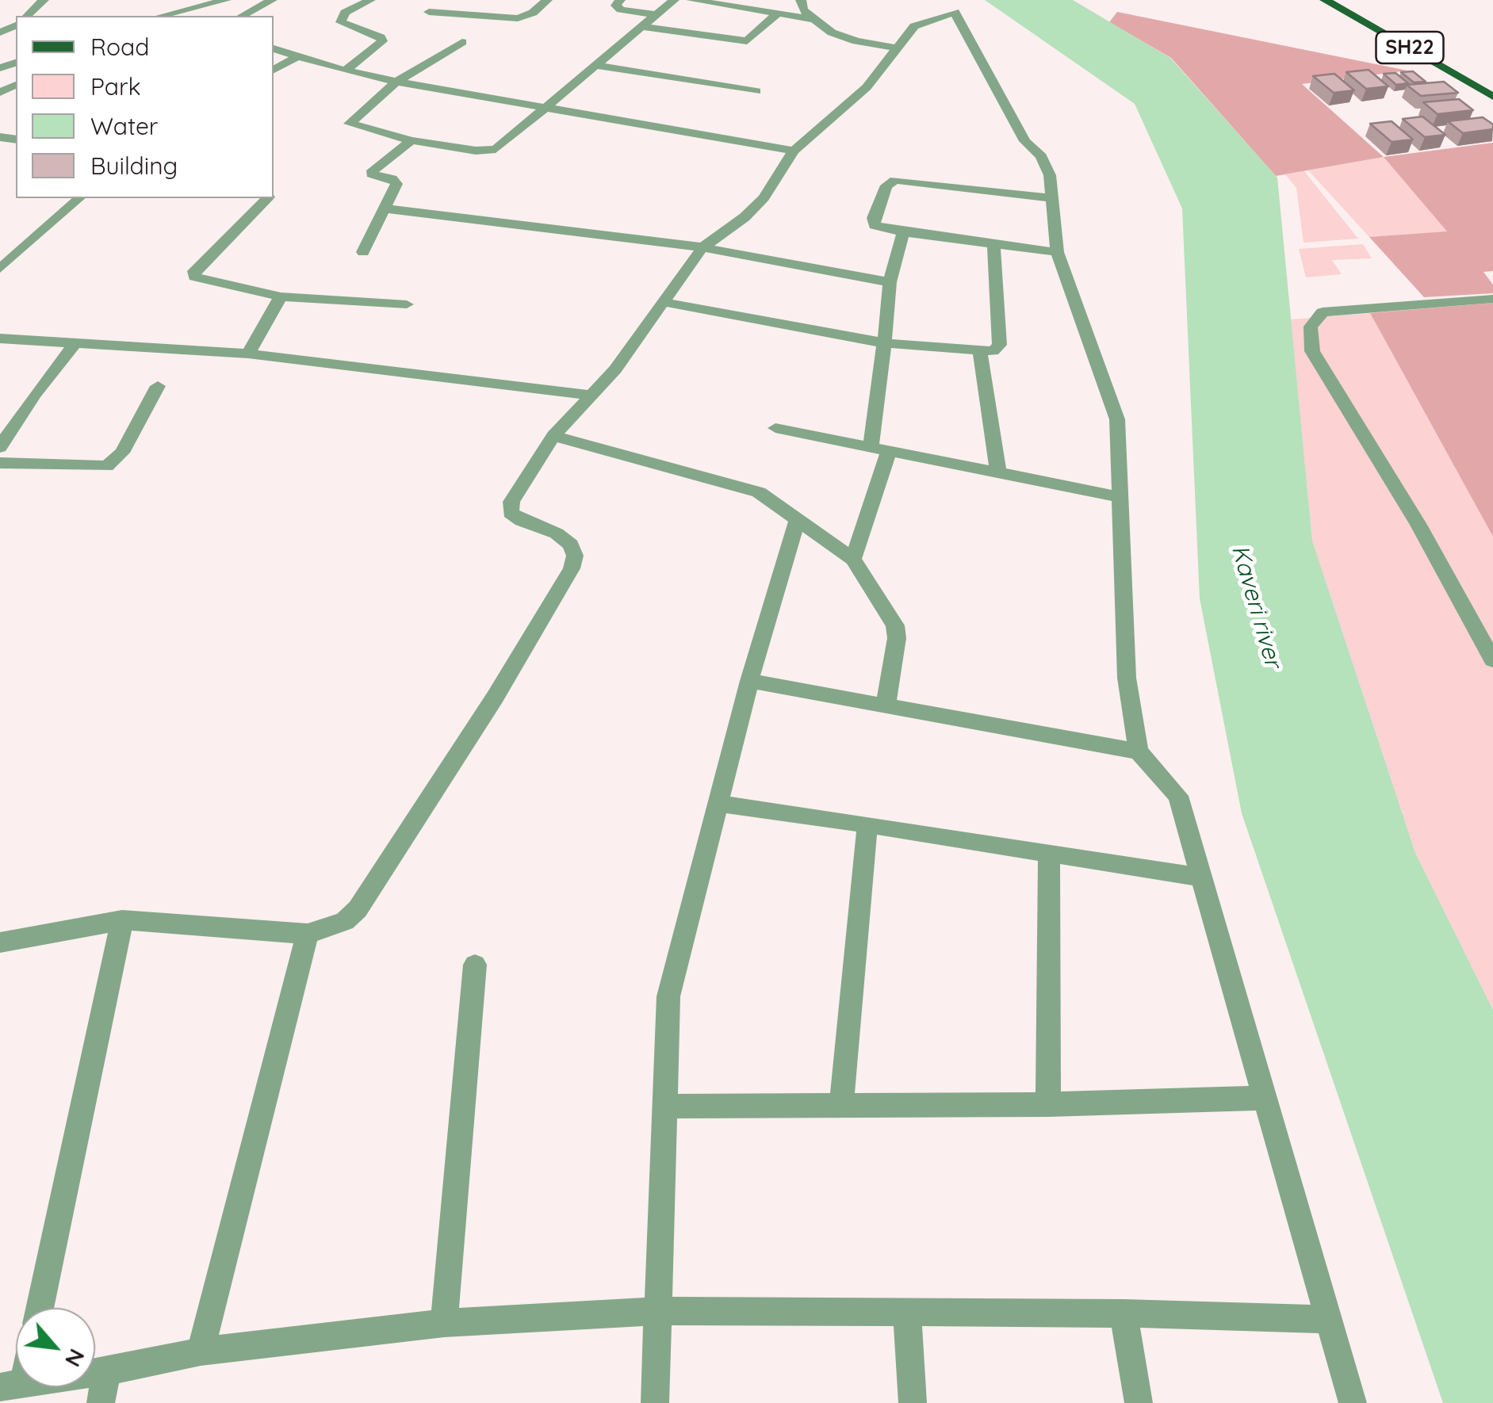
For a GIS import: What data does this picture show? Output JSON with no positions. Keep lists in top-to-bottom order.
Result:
{
  "streets": {
    "main road": ["SH22"]
  },
  "water": ["Kaveri river"],
  "legend": [
    "Road",
    "Park",
    "Water",
    "Building"
  ],
  "north": "bottom right"
}
